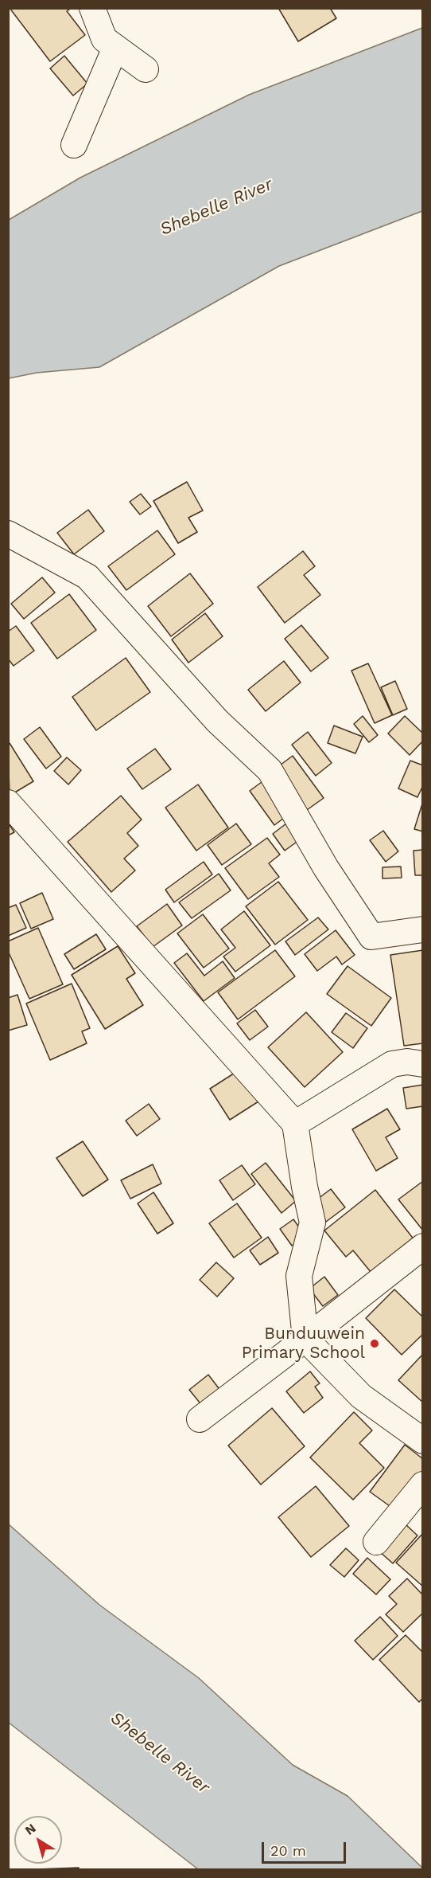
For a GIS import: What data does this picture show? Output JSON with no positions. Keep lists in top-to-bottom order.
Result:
{
  "water": ["Shebelle River"],
  "places": ["Bunduuwein Primary School"],
  "scale_bar": "20 m",
  "north": "top left"
}
